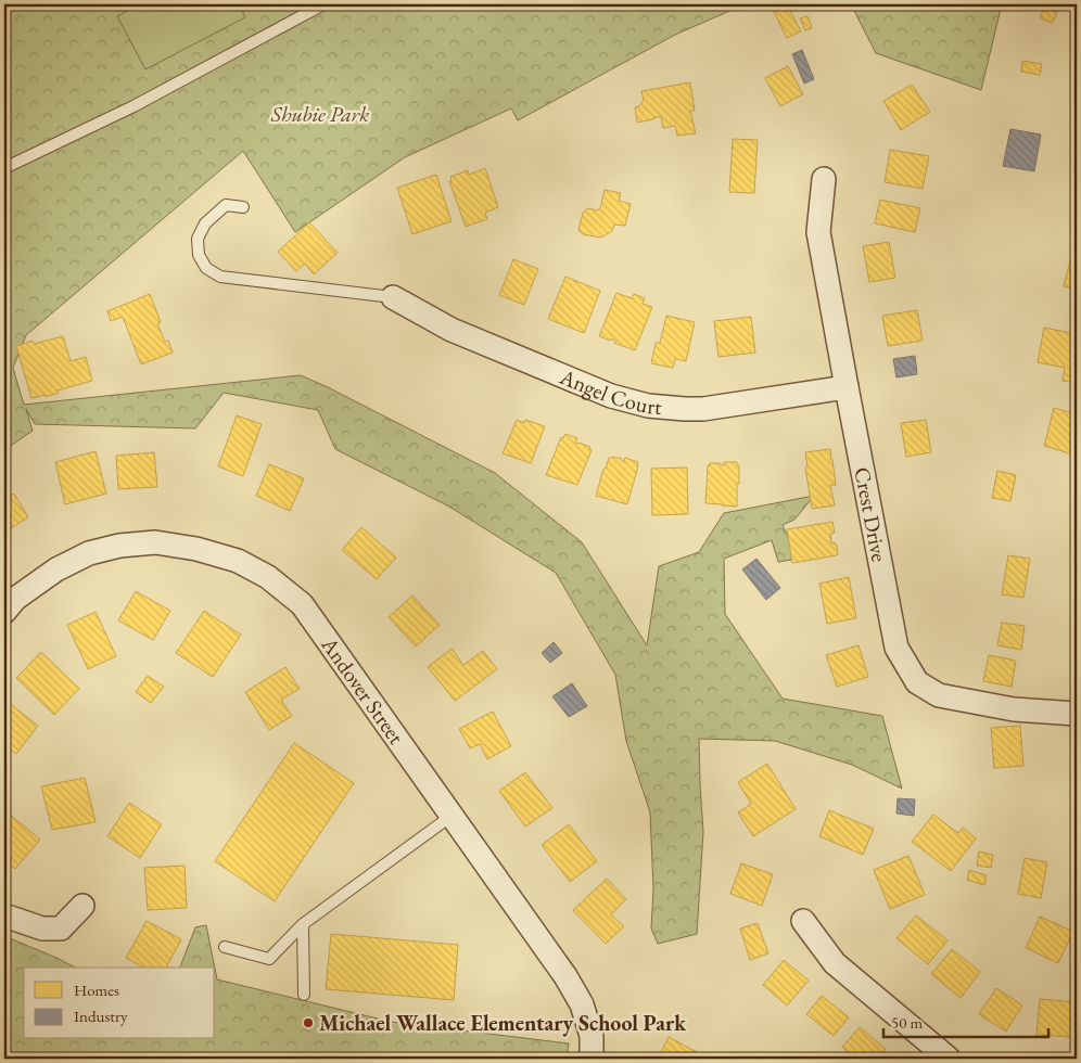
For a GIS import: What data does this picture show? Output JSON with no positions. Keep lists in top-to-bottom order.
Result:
{
  "streets": {
    "street": ["Angel Court", "Crest Drive", "Andover Street"]
  },
  "crossings": [
    ["Angel Court", "Crest Drive"]
  ],
  "parks": ["Shubie Park"],
  "places": ["Michael Wallace Elementary School Park"],
  "legend": ["Homes", "Industry"],
  "scale_bar": "50 m"
}
